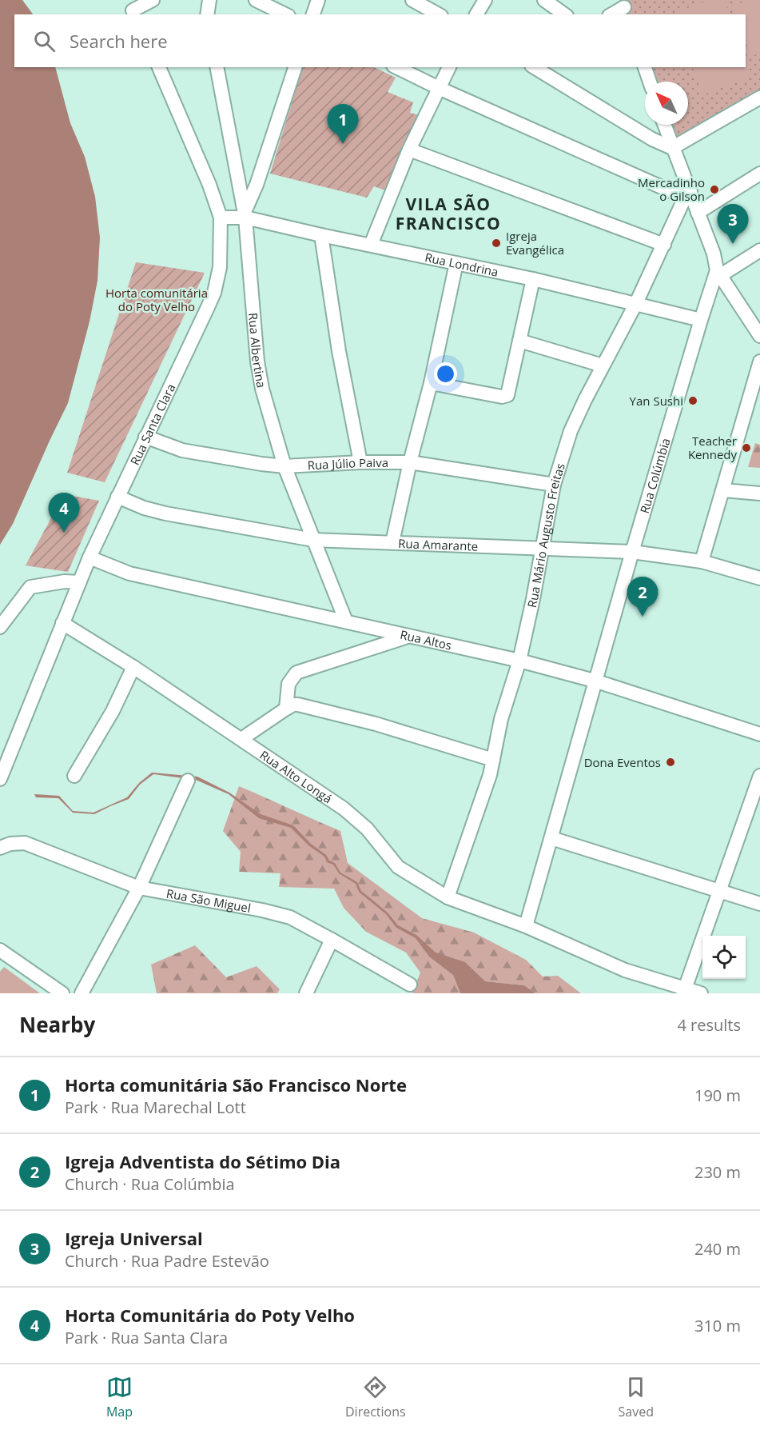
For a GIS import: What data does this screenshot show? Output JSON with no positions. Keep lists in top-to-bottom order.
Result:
{
  "streets": {
    "street": [
      "Rua Londrina",
      "Rua Albertina",
      "Rua Santa Clara",
      "Rua Júlio Paiva",
      "Rua Colúmbia",
      "Rua Mário Augusto Freitas",
      "Rua Amarante",
      "Rua Altos",
      "Rua Alto Longá",
      "Rua São Miguel"
    ]
  },
  "crossings": [
    ["Rua Londrina", "Rua Albertina"],
    ["Rua Londrina", "Rua Santa Clara"],
    ["Rua Londrina", "Rua Colúmbia"],
    ["Rua Londrina", "Rua Mário Augusto Freitas"],
    ["Rua Albertina", "Rua Júlio Paiva"],
    ["Rua Albertina", "Rua Amarante"],
    ["Rua Albertina", "Rua Altos"],
    ["Rua Santa Clara", "Rua Júlio Paiva"],
    ["Rua Santa Clara", "Rua Amarante"],
    ["Rua Santa Clara", "Rua Altos"],
    ["Rua Santa Clara", "Rua Alto Longá"],
    ["Rua Júlio Paiva", "Rua Mário Augusto Freitas"],
    ["Rua Colúmbia", "Rua Amarante"],
    ["Rua Colúmbia", "Rua Altos"],
    ["Rua Colúmbia", "Rua Alto Longá"],
    ["Rua Mário Augusto Freitas", "Rua Amarante"],
    ["Rua Mário Augusto Freitas", "Rua Altos"],
    ["Rua Mário Augusto Freitas", "Rua Alto Longá"]
  ],
  "districts": ["VILA SÃO FRANCISCO"],
  "parks": ["Horta comunitária do Poty Velho"],
  "places": [
    "Mercadinho o Gilson",
    "Igreja Evangélica",
    "Yan Sushi",
    "Teacher Kennedy",
    "Dona Eventos"
  ],
  "north": "top left",
  "page": {
    "search": "Search here",
    "pins": [
      "1",
      "3",
      "4",
      "2"
    ],
    "heading": ["Nearby", "4 results"],
    "list": [
      {
        "mark": "1",
        "name": "Horta comunitária São Francisco Norte",
        "note": "Park · Rua Marechal Lott",
        "value": "190 m"
      },
      {
        "mark": "2",
        "name": "Igreja Adventista do Sétimo Dia",
        "note": "Church · Rua Colúmbia",
        "value": "230 m"
      },
      {
        "mark": "3",
        "name": "Igreja Universal",
        "note": "Church · Rua Padre Estevão",
        "value": "240 m"
      },
      {
        "mark": "4",
        "name": "Horta Comunitária do Poty Velho",
        "note": "Park · Rua Santa Clara",
        "value": "310 m"
      }
    ],
    "nav": ["Map", "Directions", "Saved"]
  }
}
